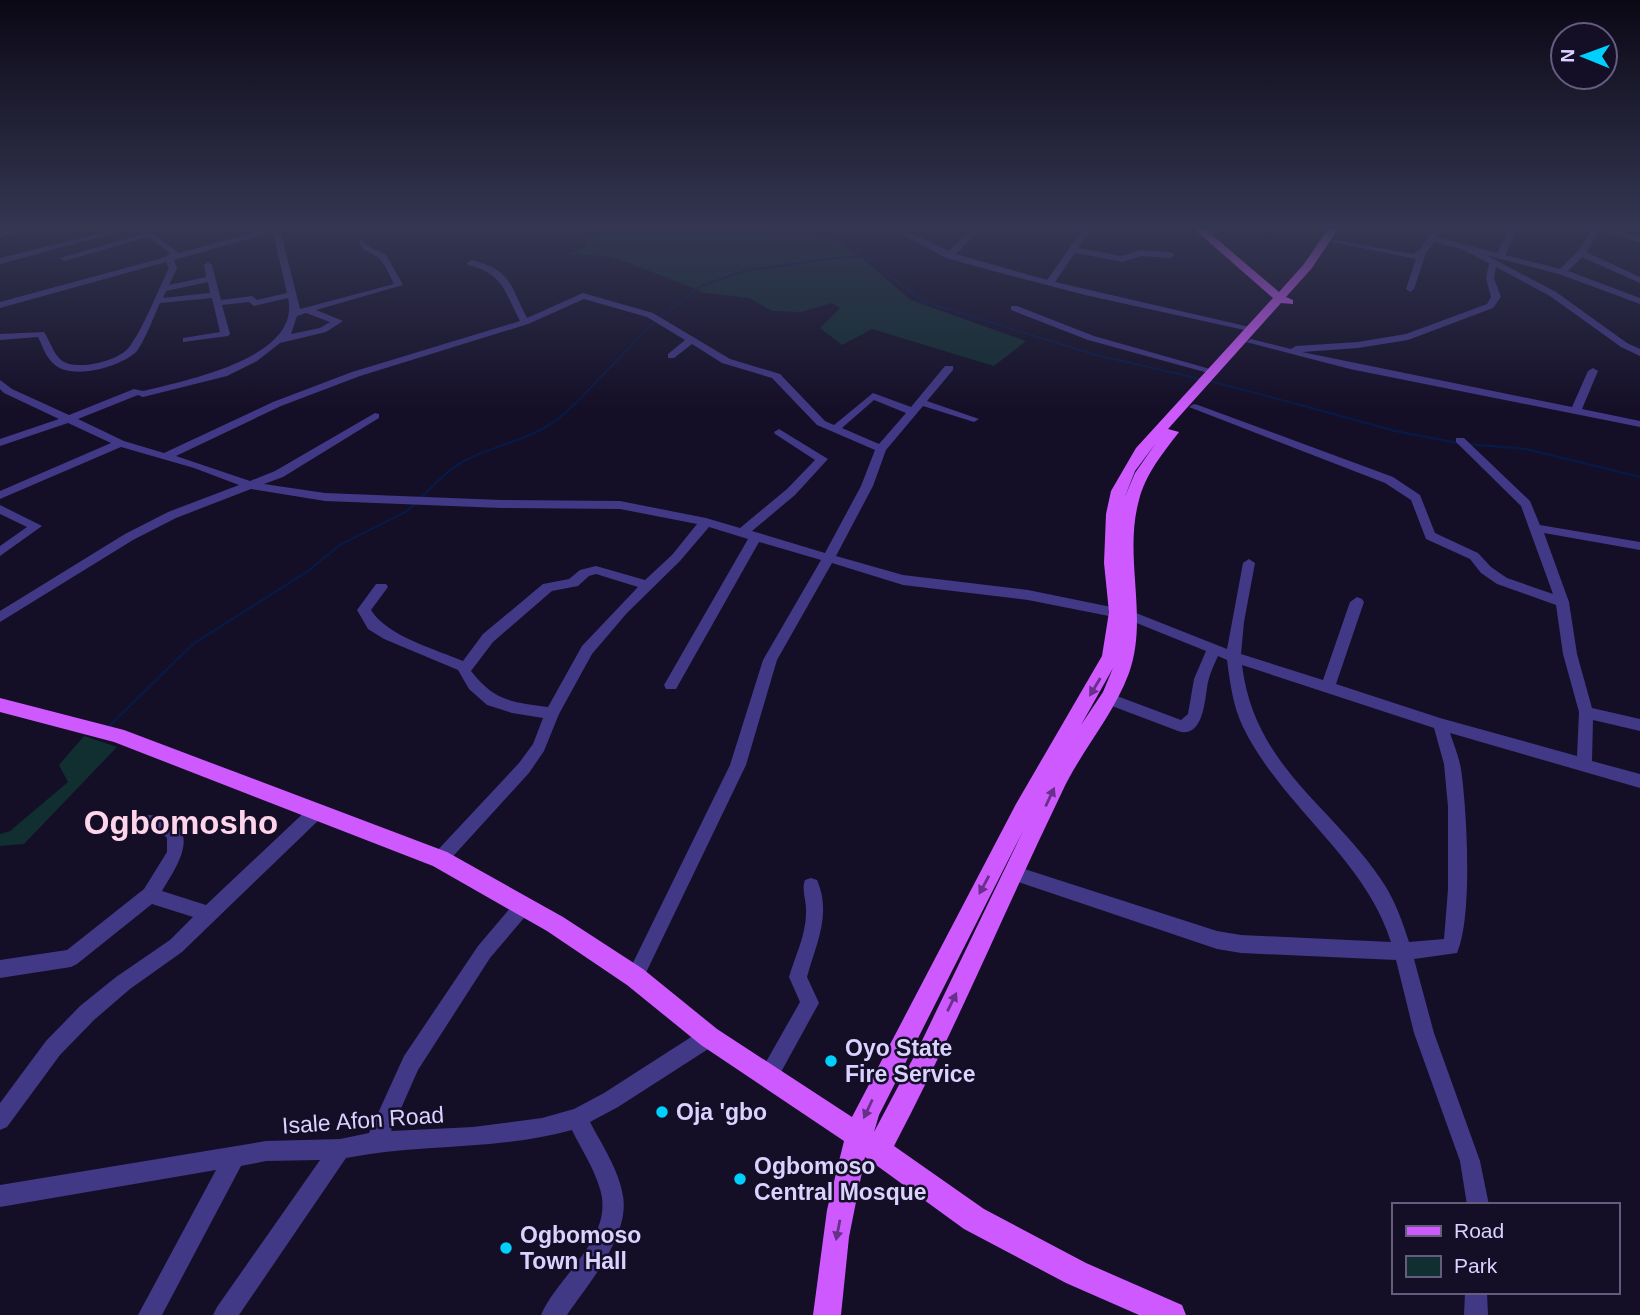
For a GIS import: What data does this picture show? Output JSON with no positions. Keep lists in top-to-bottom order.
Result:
{
  "streets": {
    "street": ["Isale Afon Road"]
  },
  "districts": ["Ogbomosho"],
  "places": [
    "Oyo State Fire Service",
    "Oja 'gbo",
    "Ogbomoso Central Mosque",
    "Ogbomoso Town Hall"
  ],
  "legend": ["Road", "Park"],
  "north": "left"
}
